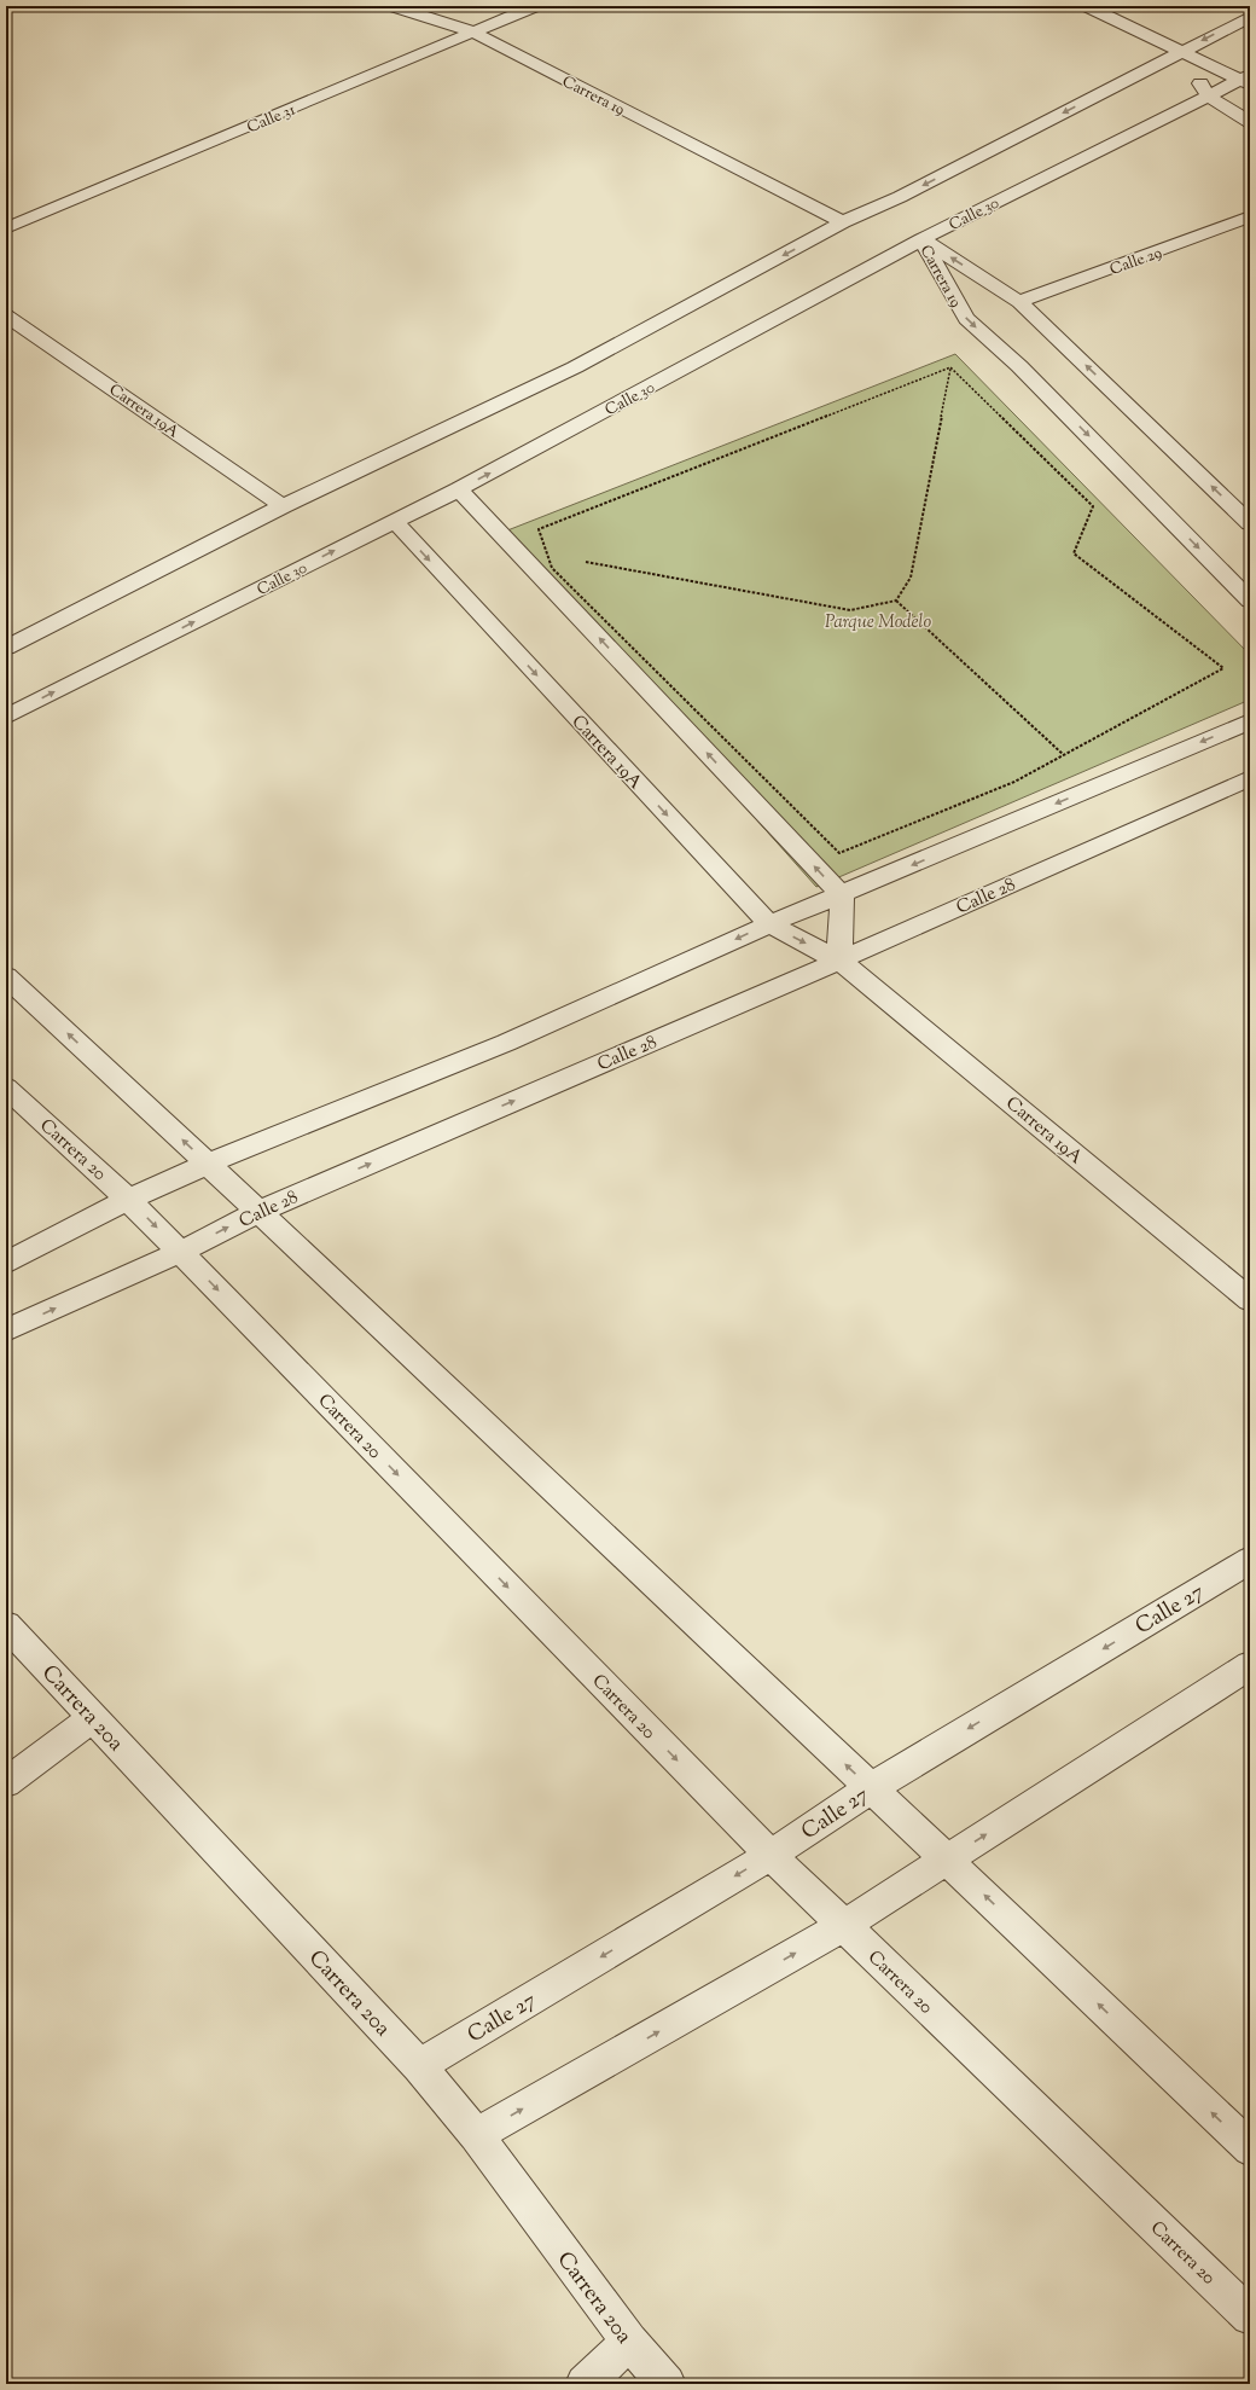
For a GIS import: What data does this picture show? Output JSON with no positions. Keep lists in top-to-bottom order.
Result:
{
  "streets": {
    "street": [
      "Carrera 19",
      "Calle 31",
      "Calle 30",
      "Calle 29",
      "Carrera 19A",
      "Calle 28",
      "Carrera 20",
      "Calle 27",
      "Carrera 20a"
    ]
  },
  "crossings": [
    ["Carrera 19", "Calle 31"],
    ["Carrera 19", "Calle 30"],
    ["Carrera 19", "Calle 29"],
    ["Calle 30", "Carrera 19A"],
    ["Carrera 19A", "Calle 28"],
    ["Calle 28", "Carrera 20"],
    ["Carrera 20", "Calle 27"],
    ["Calle 27", "Carrera 20a"]
  ],
  "parks": ["Parque Modelo"]
}
